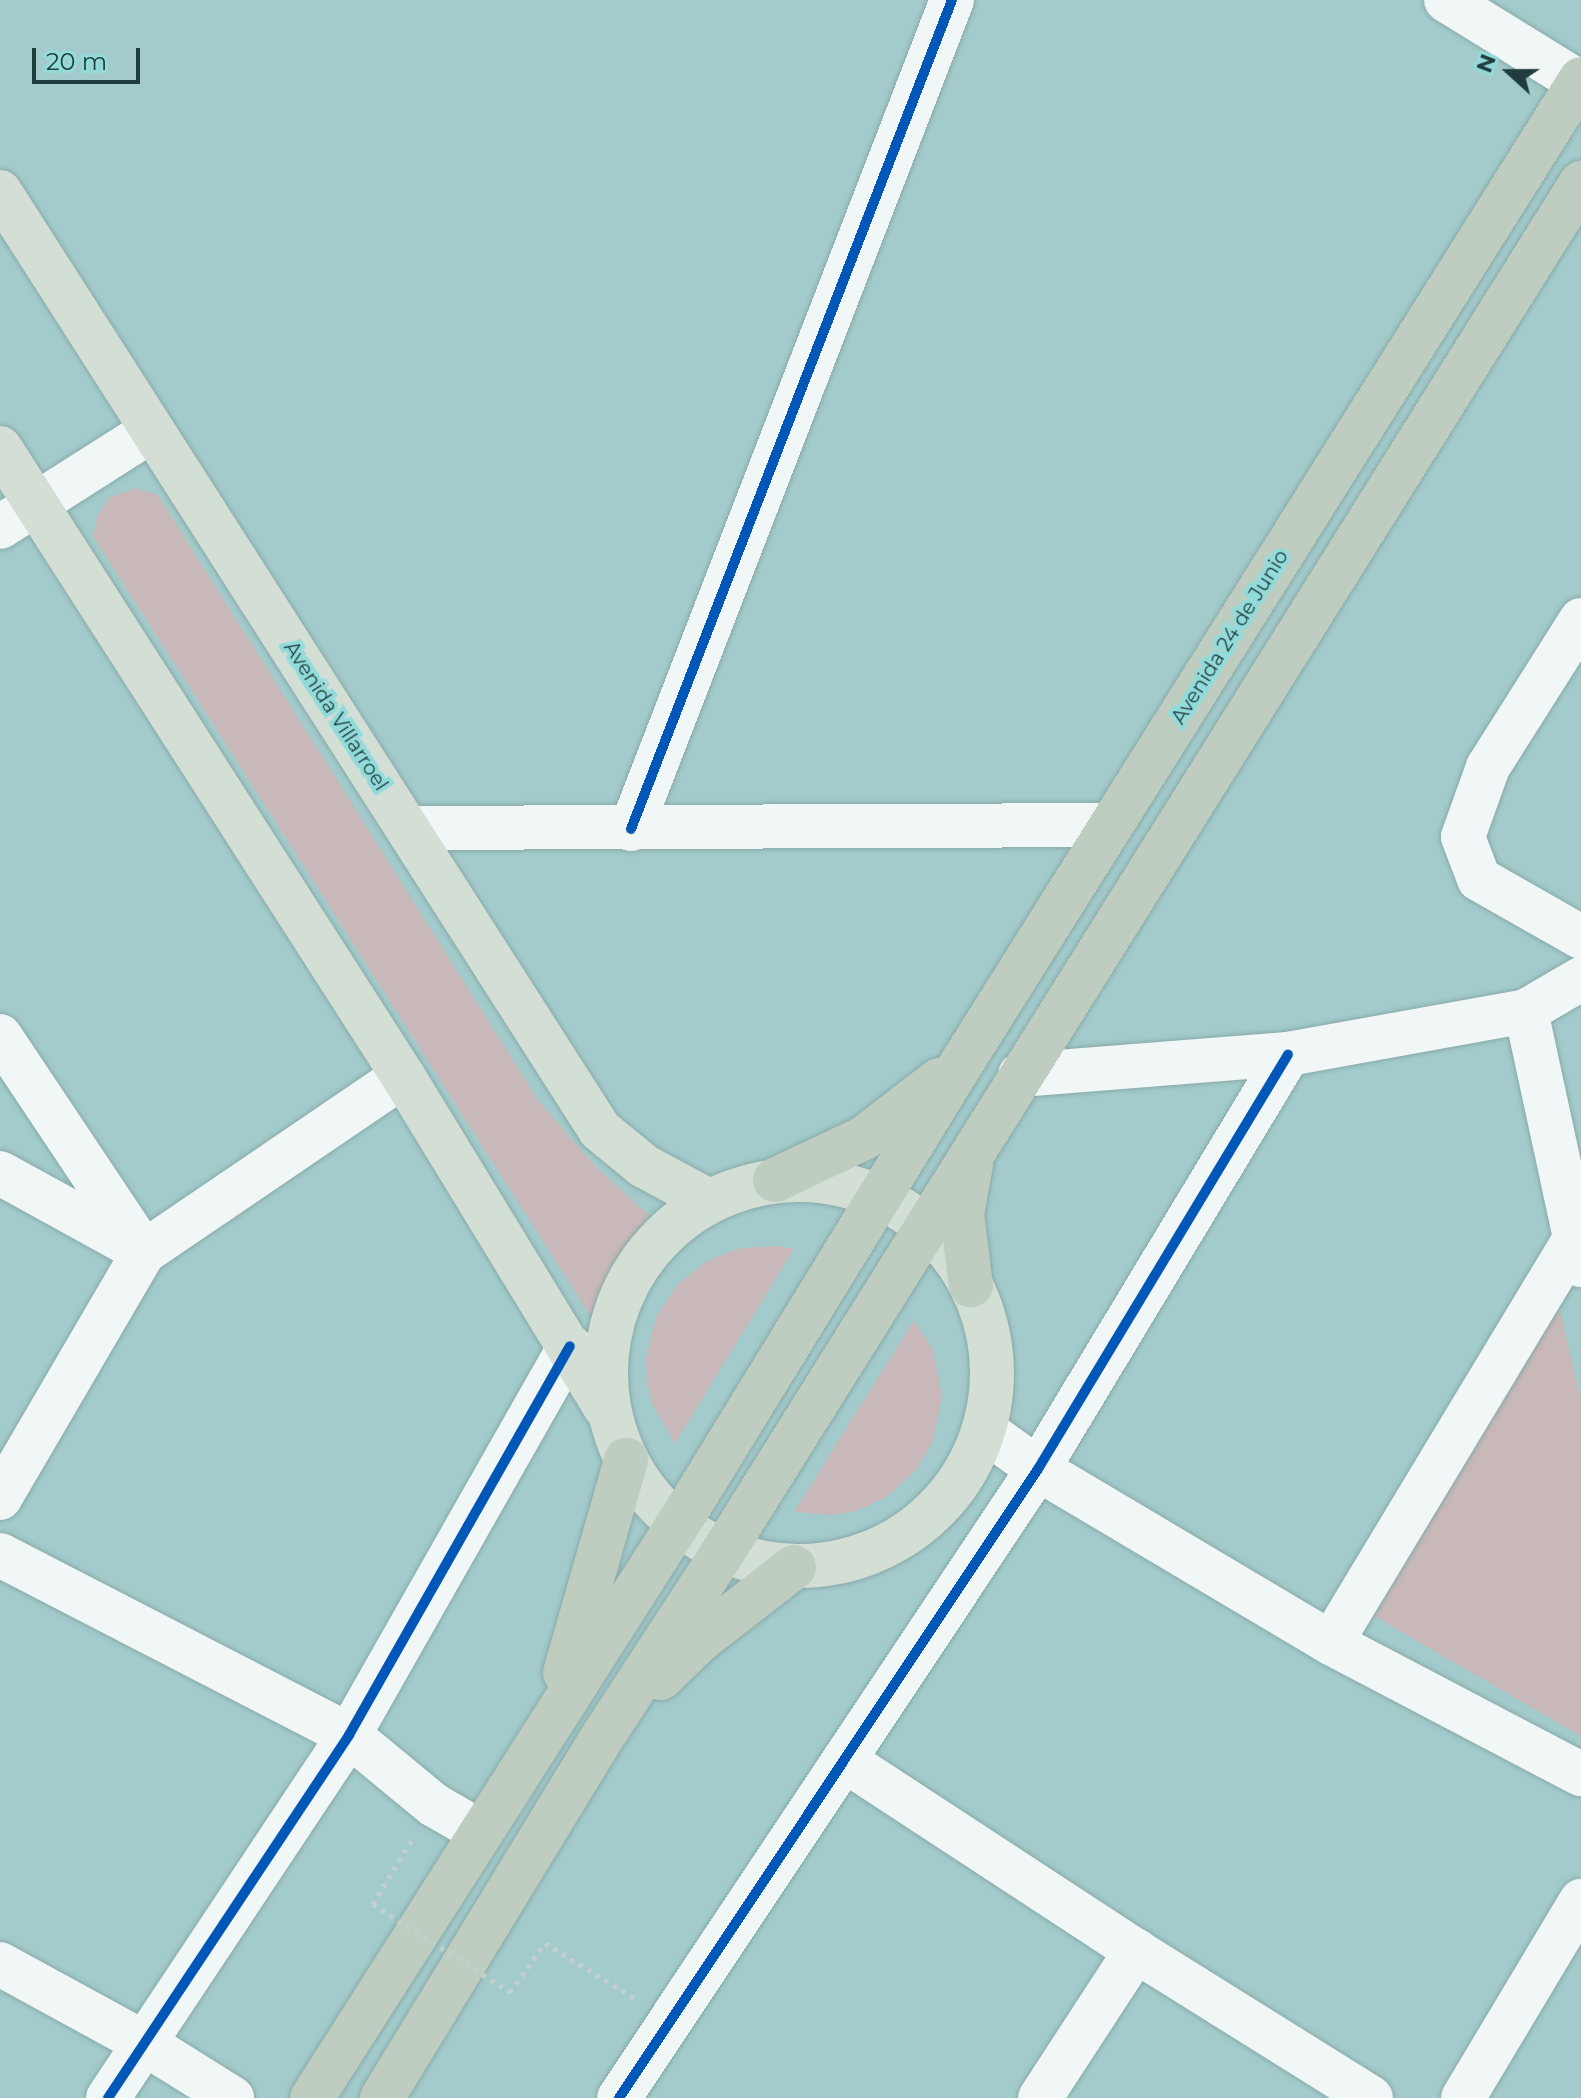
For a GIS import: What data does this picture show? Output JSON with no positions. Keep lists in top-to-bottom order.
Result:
{
  "streets": {
    "highway": ["Avenida 24 de Junio"],
    "main road": ["Avenida Villarroel"]
  },
  "scale_bar": "20 m",
  "north": "left"
}
